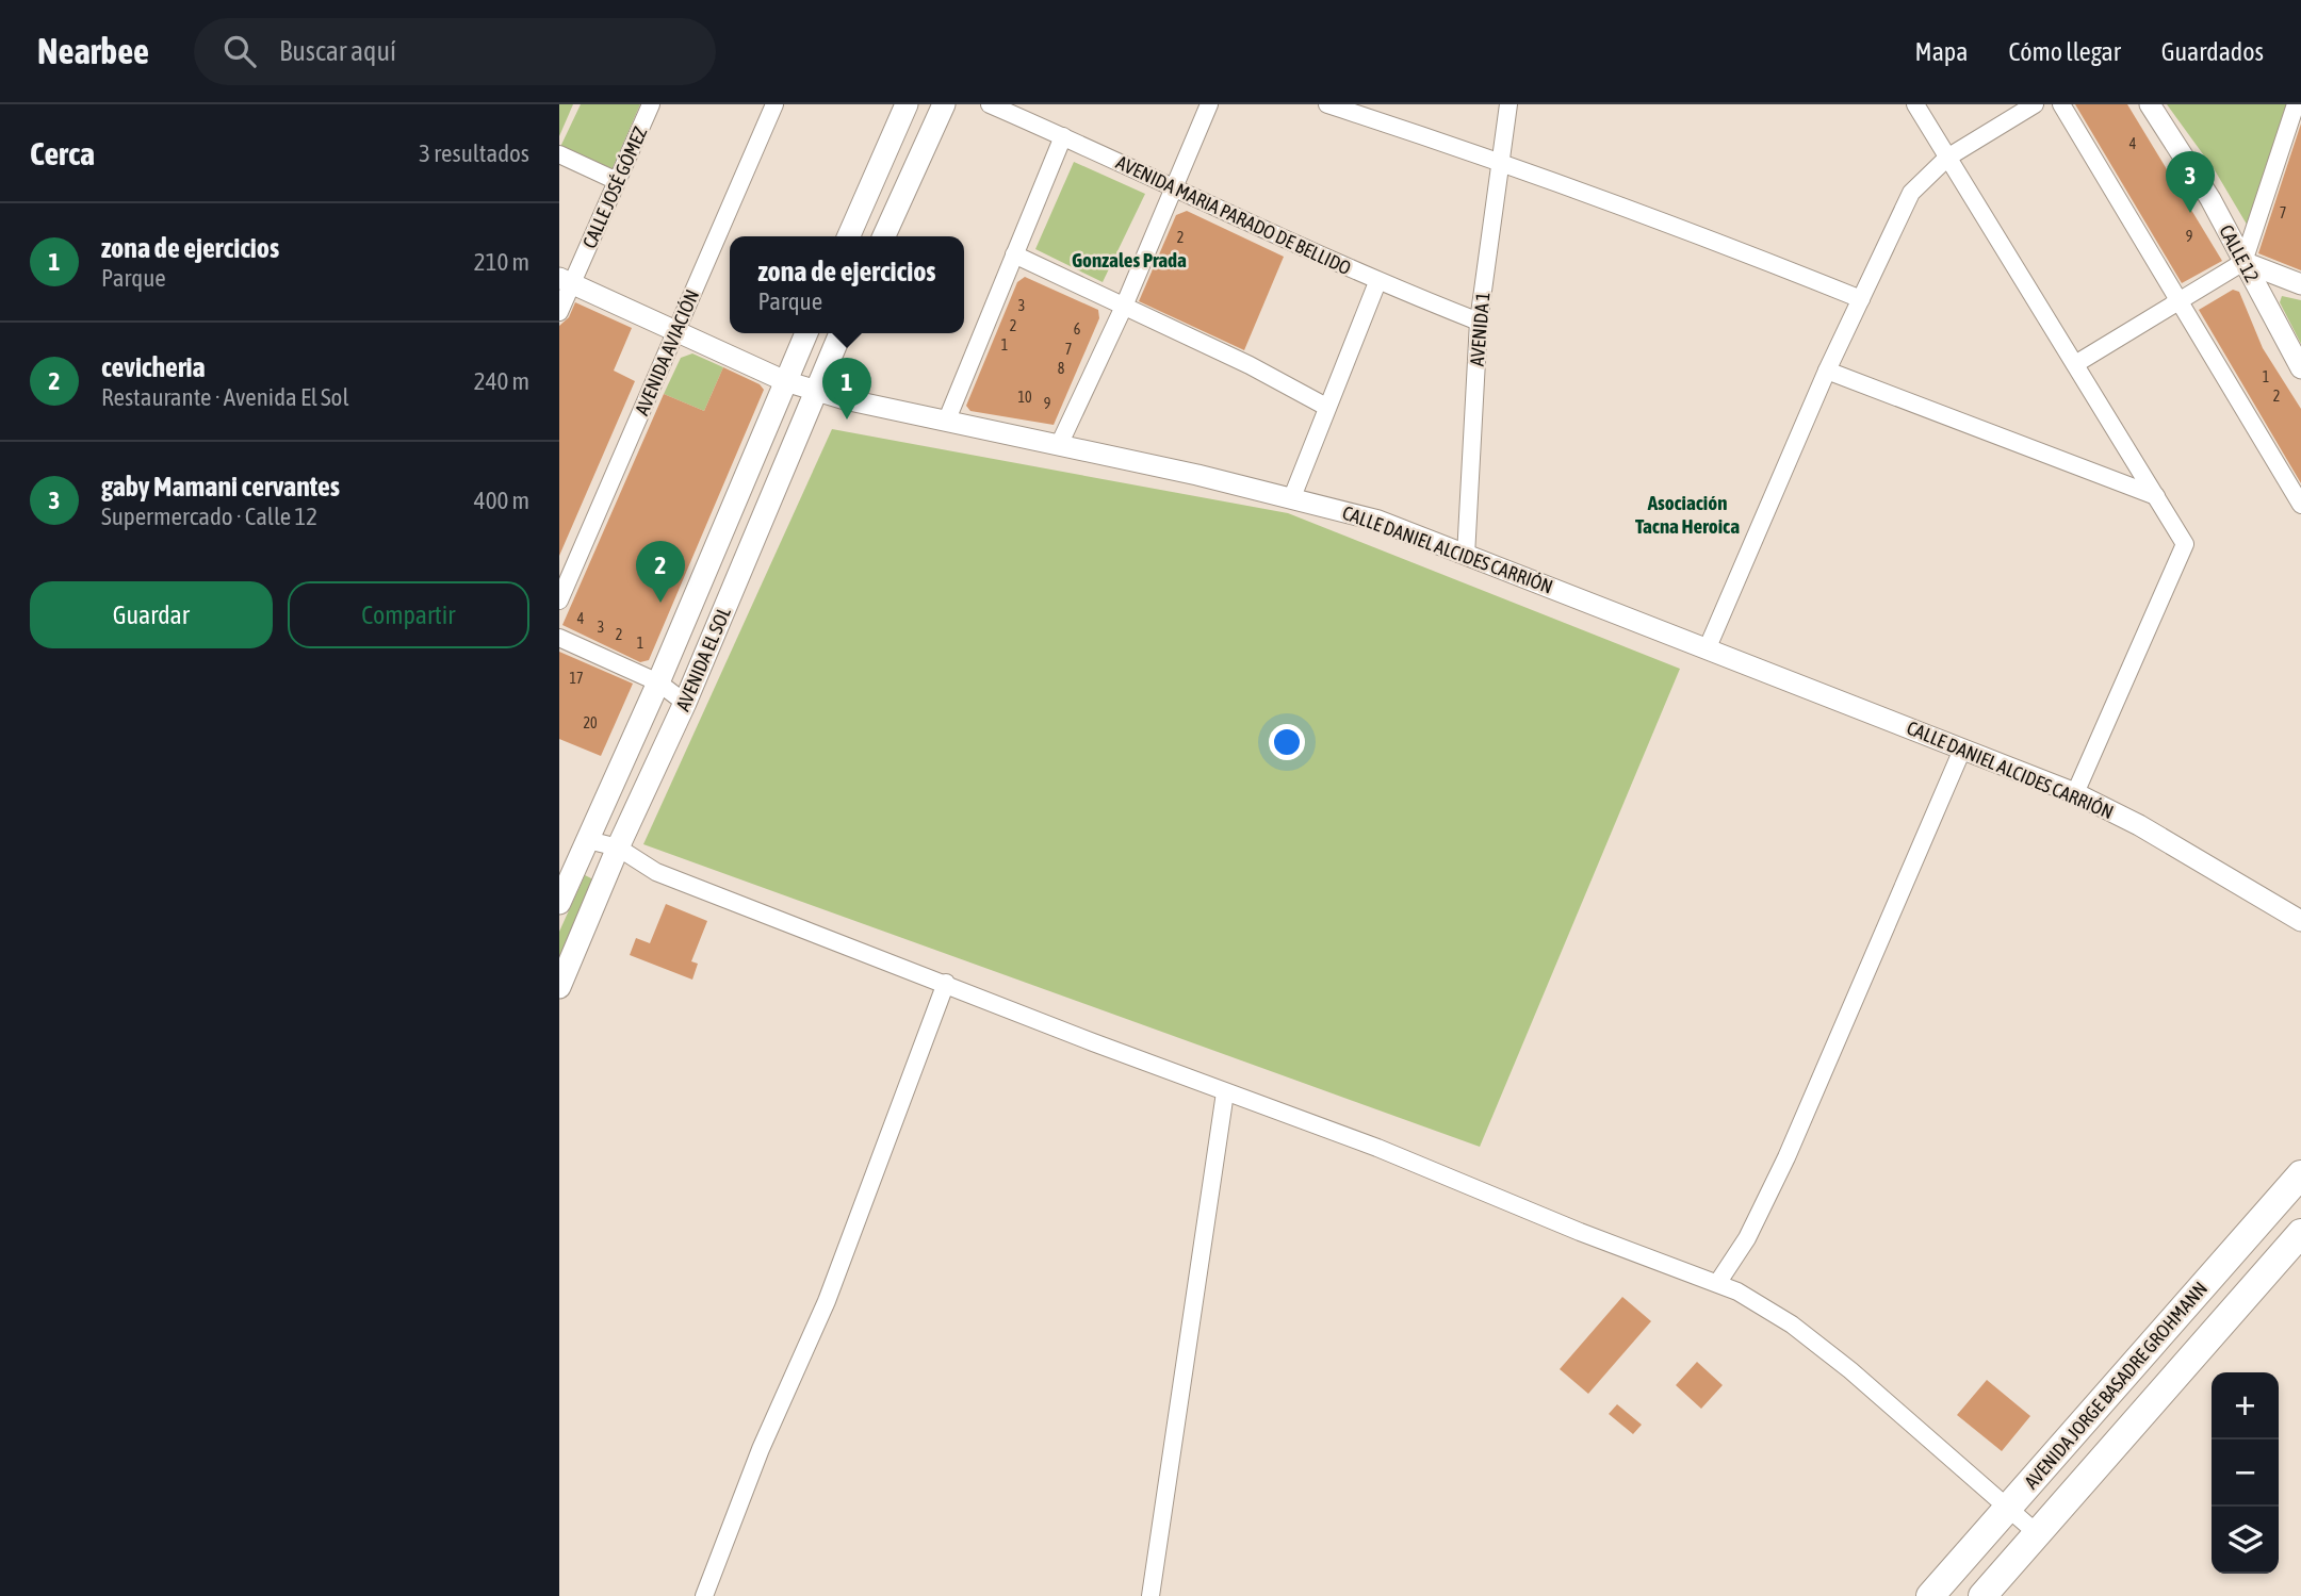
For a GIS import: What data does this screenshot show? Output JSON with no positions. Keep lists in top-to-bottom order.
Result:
{
  "streets": {
    "highway": ["AVENIDA JORGE BASADRE GROHMANN"],
    "main road": ["AVENIDA EL SOL"],
    "street": [
      "CALLE JOSÉ GÓMEZ",
      "AVENIDA MARIA PARADO DE BELLIDO",
      "CALLE 12",
      "AVENIDA 1",
      "AVENIDA AVIACIÓN",
      "CALLE DANIEL ALCIDES CARRIÓN"
    ]
  },
  "crossings": [
    ["CALLE JOSÉ GÓMEZ", "CALLE DANIEL ALCIDES CARRIÓN"],
    ["AVENIDA MARIA PARADO DE BELLIDO", "AVENIDA 1"],
    ["AVENIDA 1", "CALLE DANIEL ALCIDES CARRIÓN"],
    ["AVENIDA AVIACIÓN", "CALLE DANIEL ALCIDES CARRIÓN"],
    ["CALLE DANIEL ALCIDES CARRIÓN", "AVENIDA EL SOL"]
  ],
  "districts": ["Gonzales Prada", "Asociación Tacna Heroica"],
  "house_numbers": [
    "4",
    "7",
    "9",
    "2",
    "3",
    "2",
    "6",
    "1",
    "7",
    "8",
    "1",
    "2",
    "10",
    "9",
    "4",
    "3",
    "2",
    "1",
    "17",
    "20"
  ],
  "page": {
    "header": "Nearbee",
    "search": "Buscar aquí",
    "nav": ["Mapa", "Cómo llegar", "Guardados"],
    "heading": ["Cerca", "3 resultados"],
    "pins": ["3", "1", "2"],
    "list": [
      {
        "mark": "1",
        "name": "zona de ejercicios",
        "note": "Parque",
        "value": "210 m"
      },
      {
        "mark": "2",
        "name": "cevicheria",
        "note": "Restaurante · Avenida El Sol",
        "value": "240 m"
      },
      {
        "mark": "3",
        "name": "gaby Mamani cervantes",
        "note": "Supermercado · Calle 12",
        "value": "400 m"
      }
    ],
    "popup": ["zona de ejercicios", "Parque"],
    "buttons": ["Guardar", "Compartir"],
    "map_buttons": ["+", "−"]
  }
}
